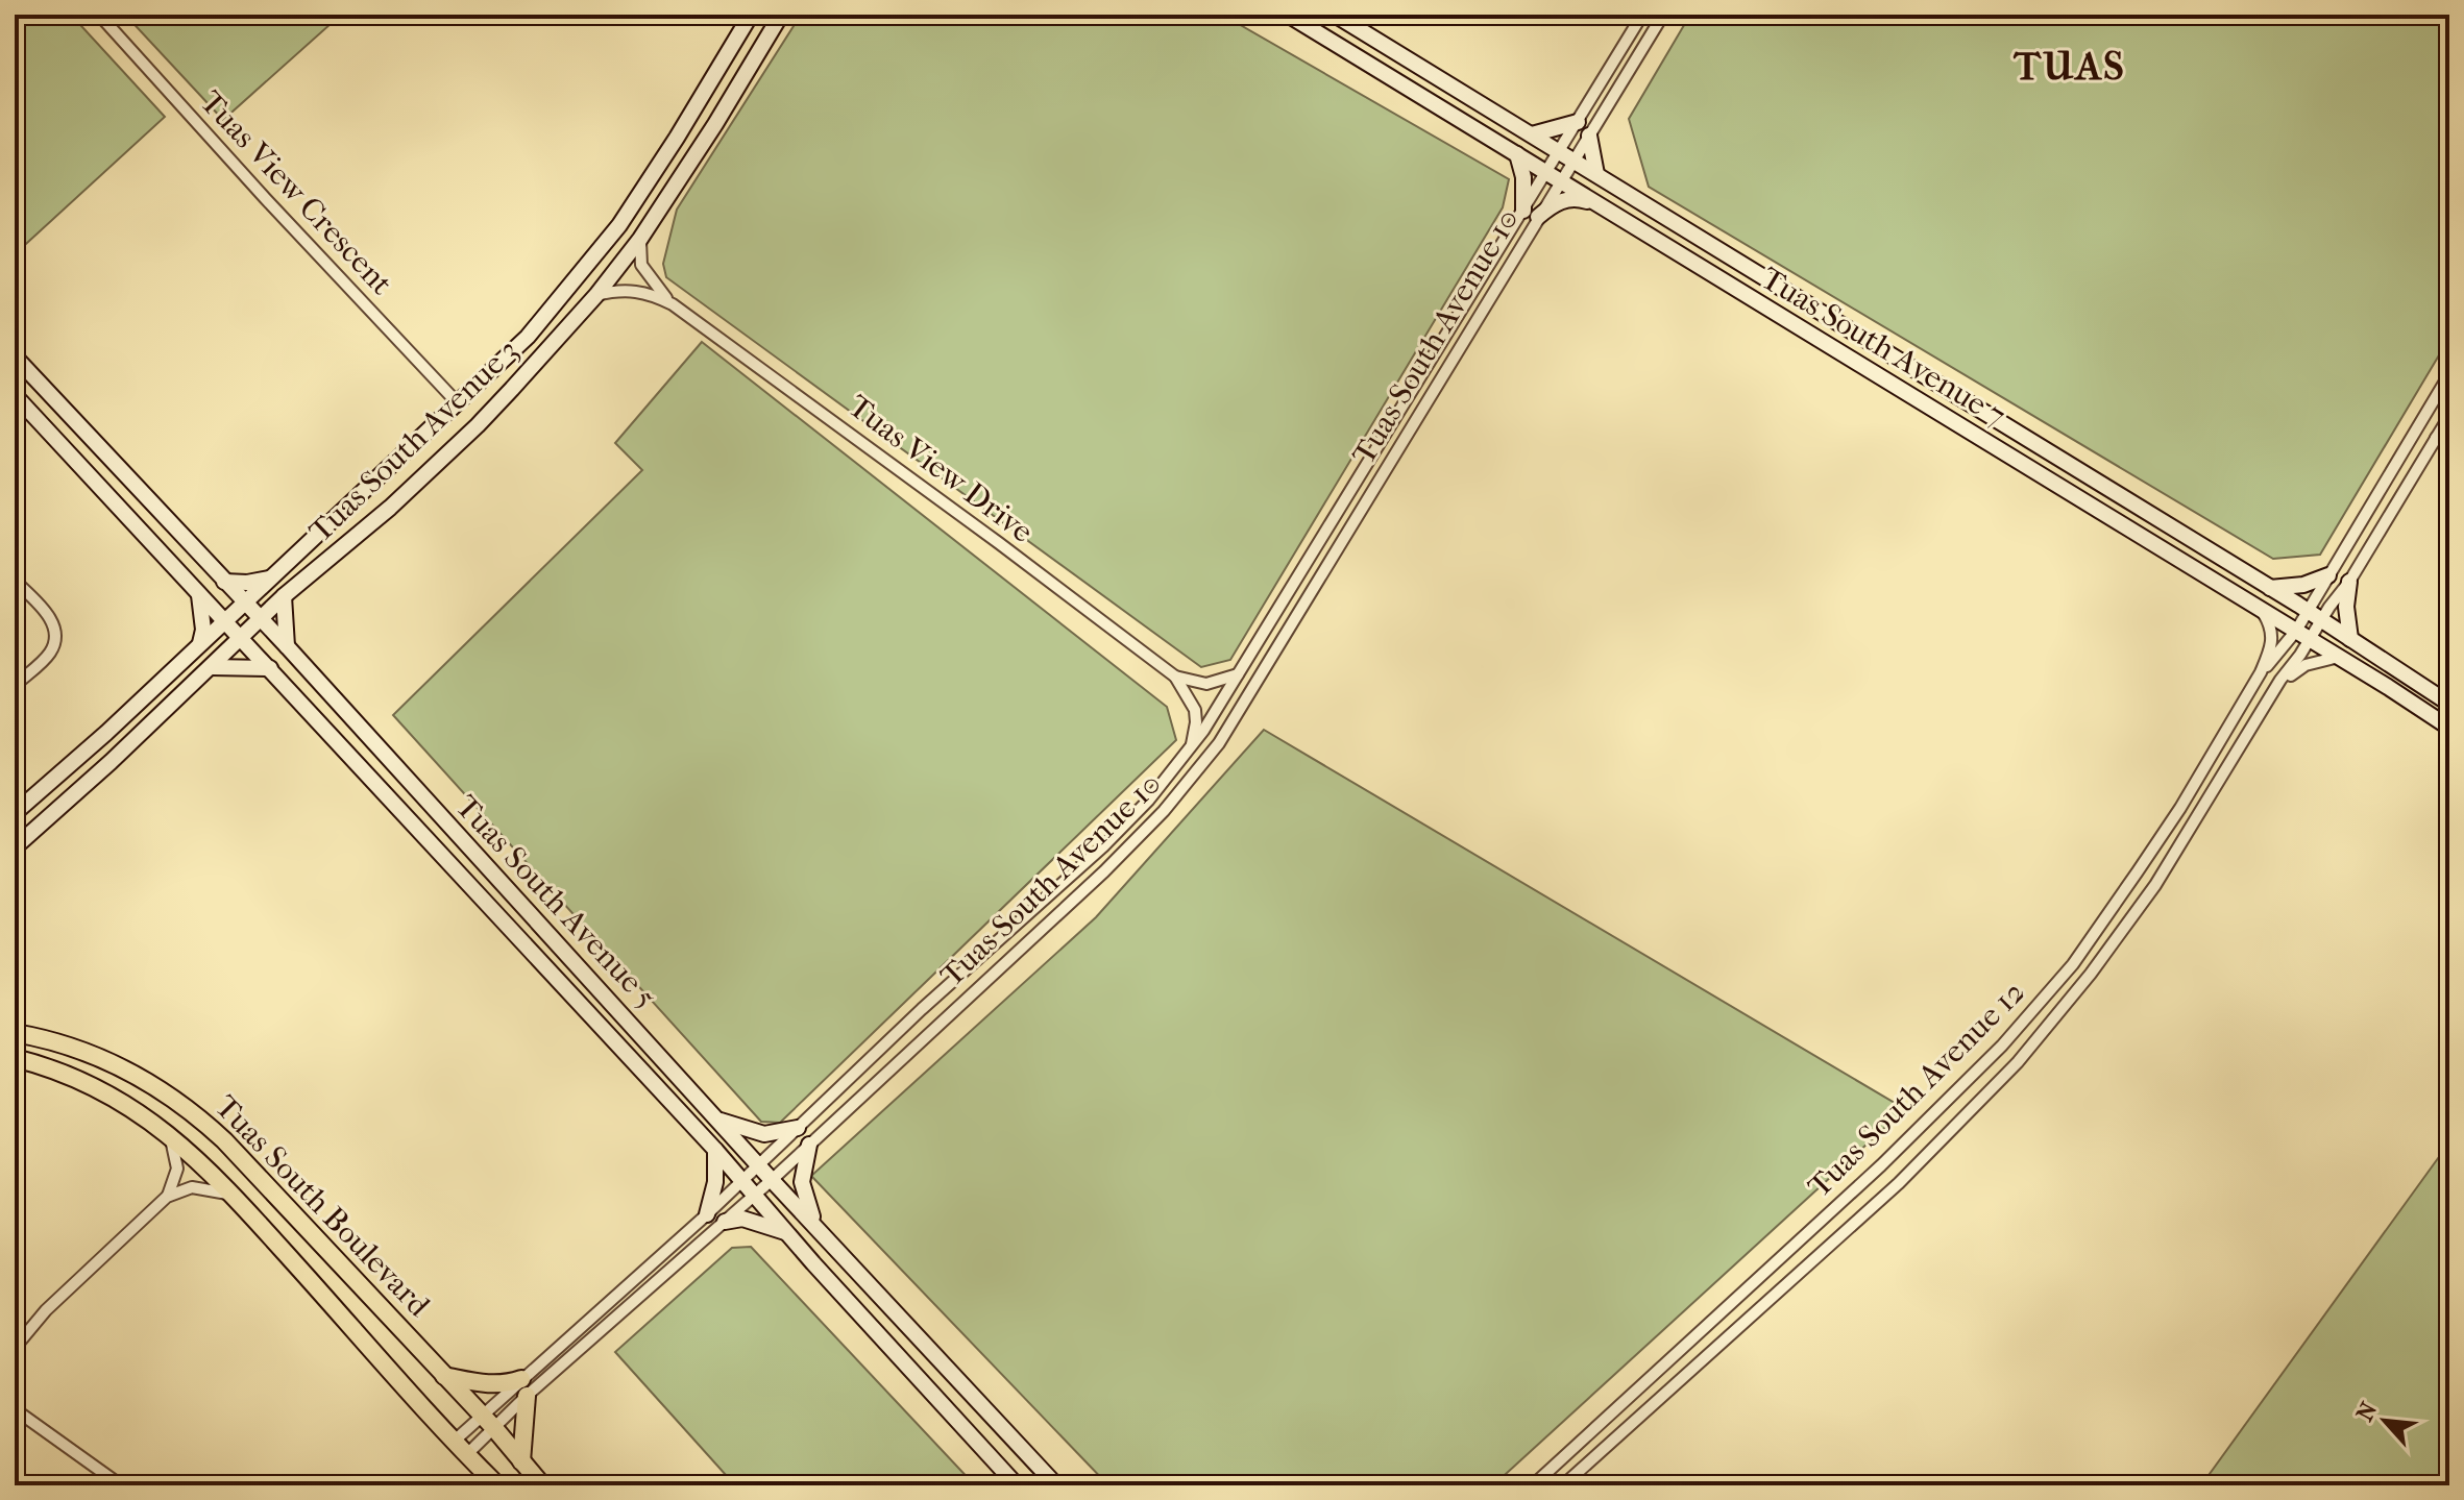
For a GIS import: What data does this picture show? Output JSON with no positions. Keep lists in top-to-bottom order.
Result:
{
  "streets": {
    "main road": ["Tuas South Boulevard"],
    "street": [
      "Tuas View Crescent",
      "Tuas South Avenue 10",
      "Tuas South Avenue 7",
      "Tuas South Avenue 3",
      "Tuas View Drive",
      "Tuas South Avenue 5",
      "Tuas South Avenue 12"
    ]
  },
  "crossings": [
    ["Tuas View Crescent", "Tuas South Avenue 3"],
    ["Tuas South Avenue 10", "Tuas South Avenue 7"],
    ["Tuas South Avenue 10", "Tuas View Drive"],
    ["Tuas South Avenue 10", "Tuas South Avenue 5"],
    ["Tuas South Avenue 10", "Tuas South Boulevard"],
    ["Tuas South Avenue 7", "Tuas South Avenue 12"],
    ["Tuas South Avenue 3", "Tuas View Drive"],
    ["Tuas South Avenue 3", "Tuas South Avenue 5"]
  ],
  "districts": ["TUAS"],
  "north": "top left"
}
